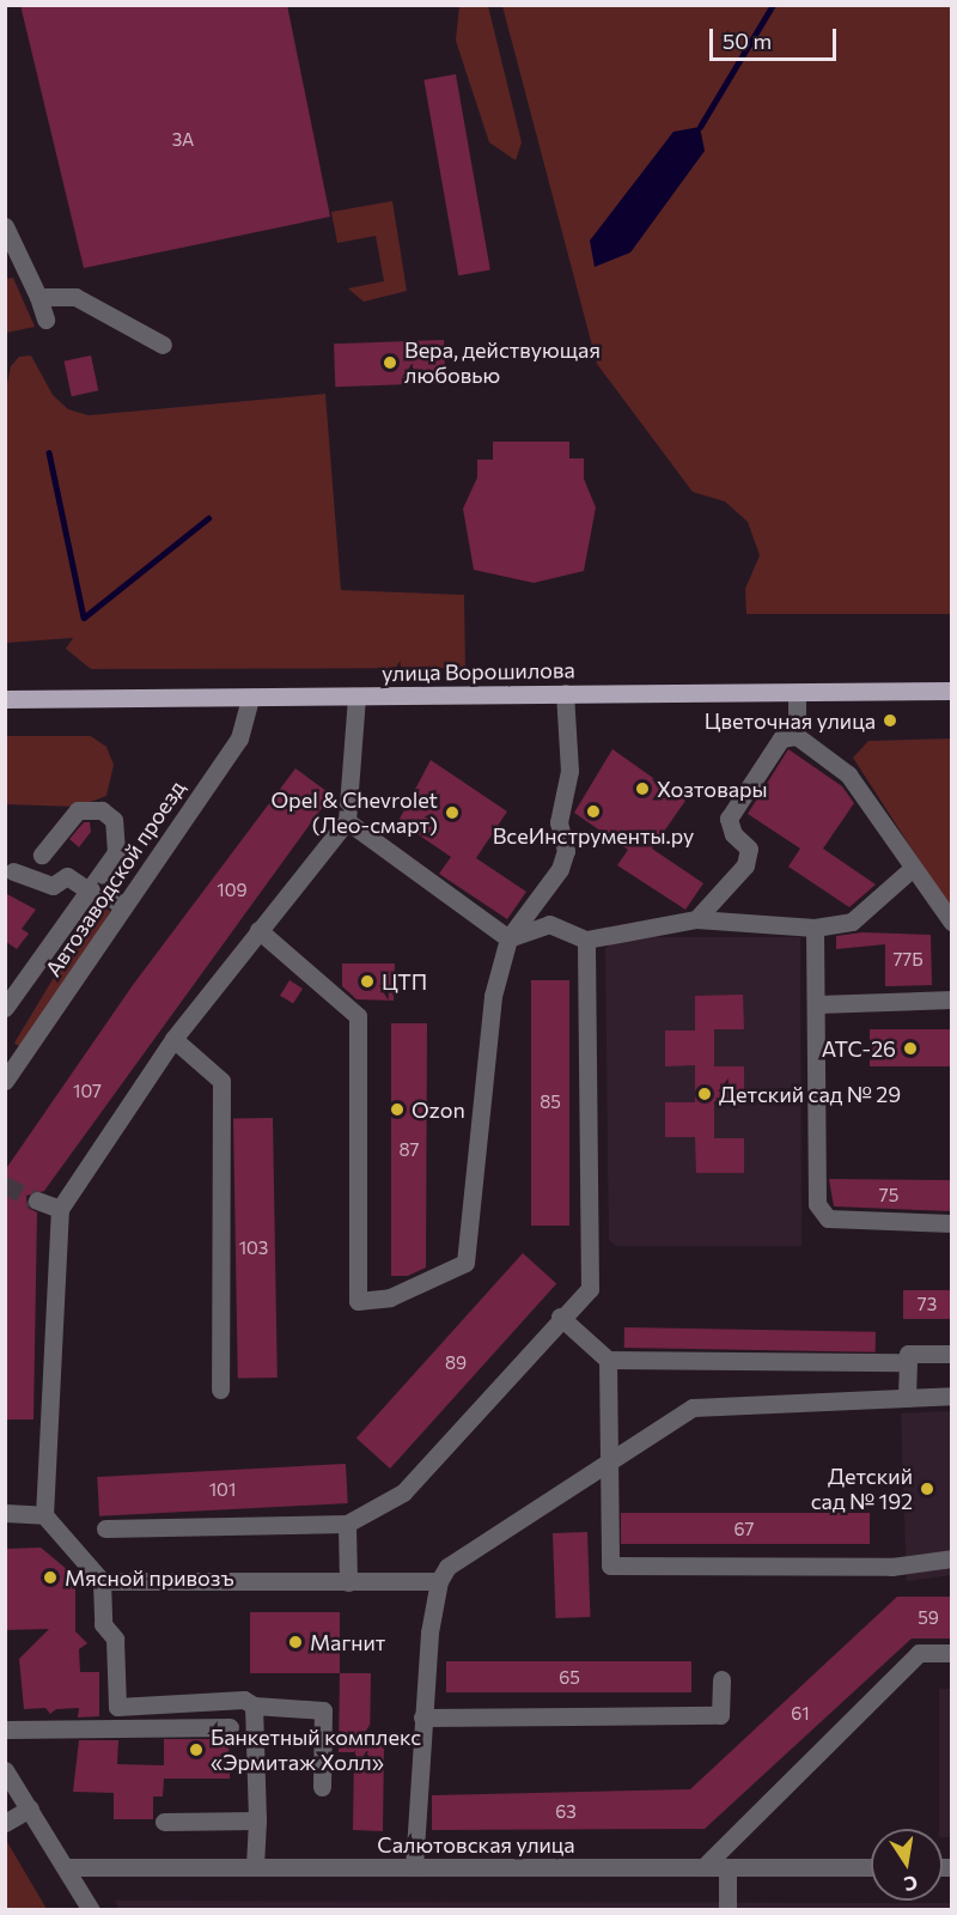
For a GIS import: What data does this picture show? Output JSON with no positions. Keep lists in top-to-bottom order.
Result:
{
  "streets": {
    "main road": ["улица Ворошилова"],
    "street": ["Автозаводской проезд", "Салютовская улица"]
  },
  "crossings": [
    ["улица Ворошилова", "Автозаводской проезд"]
  ],
  "places": [
    "Вера, действующая любовью",
    "Цветочная улица",
    "Хозтовары",
    "ВсеИнструменты.ру",
    "Opel & Chevrolet (Лео-смарт)",
    "ЦТП",
    "АТС-26",
    "Детский сад № 29",
    "Ozon",
    "Детский сад № 192",
    "Мясной привозъ",
    "Магнит",
    "Банкетный комплекс «Эрмитаж Холл»"
  ],
  "house_numbers": [
    "3А",
    "109",
    "77Б",
    "107",
    "85",
    "87",
    "75",
    "103",
    "73",
    "89",
    "101",
    "67",
    "59",
    "65",
    "61",
    "63"
  ],
  "scale_bar": "50 m",
  "north": "bottom"
}
